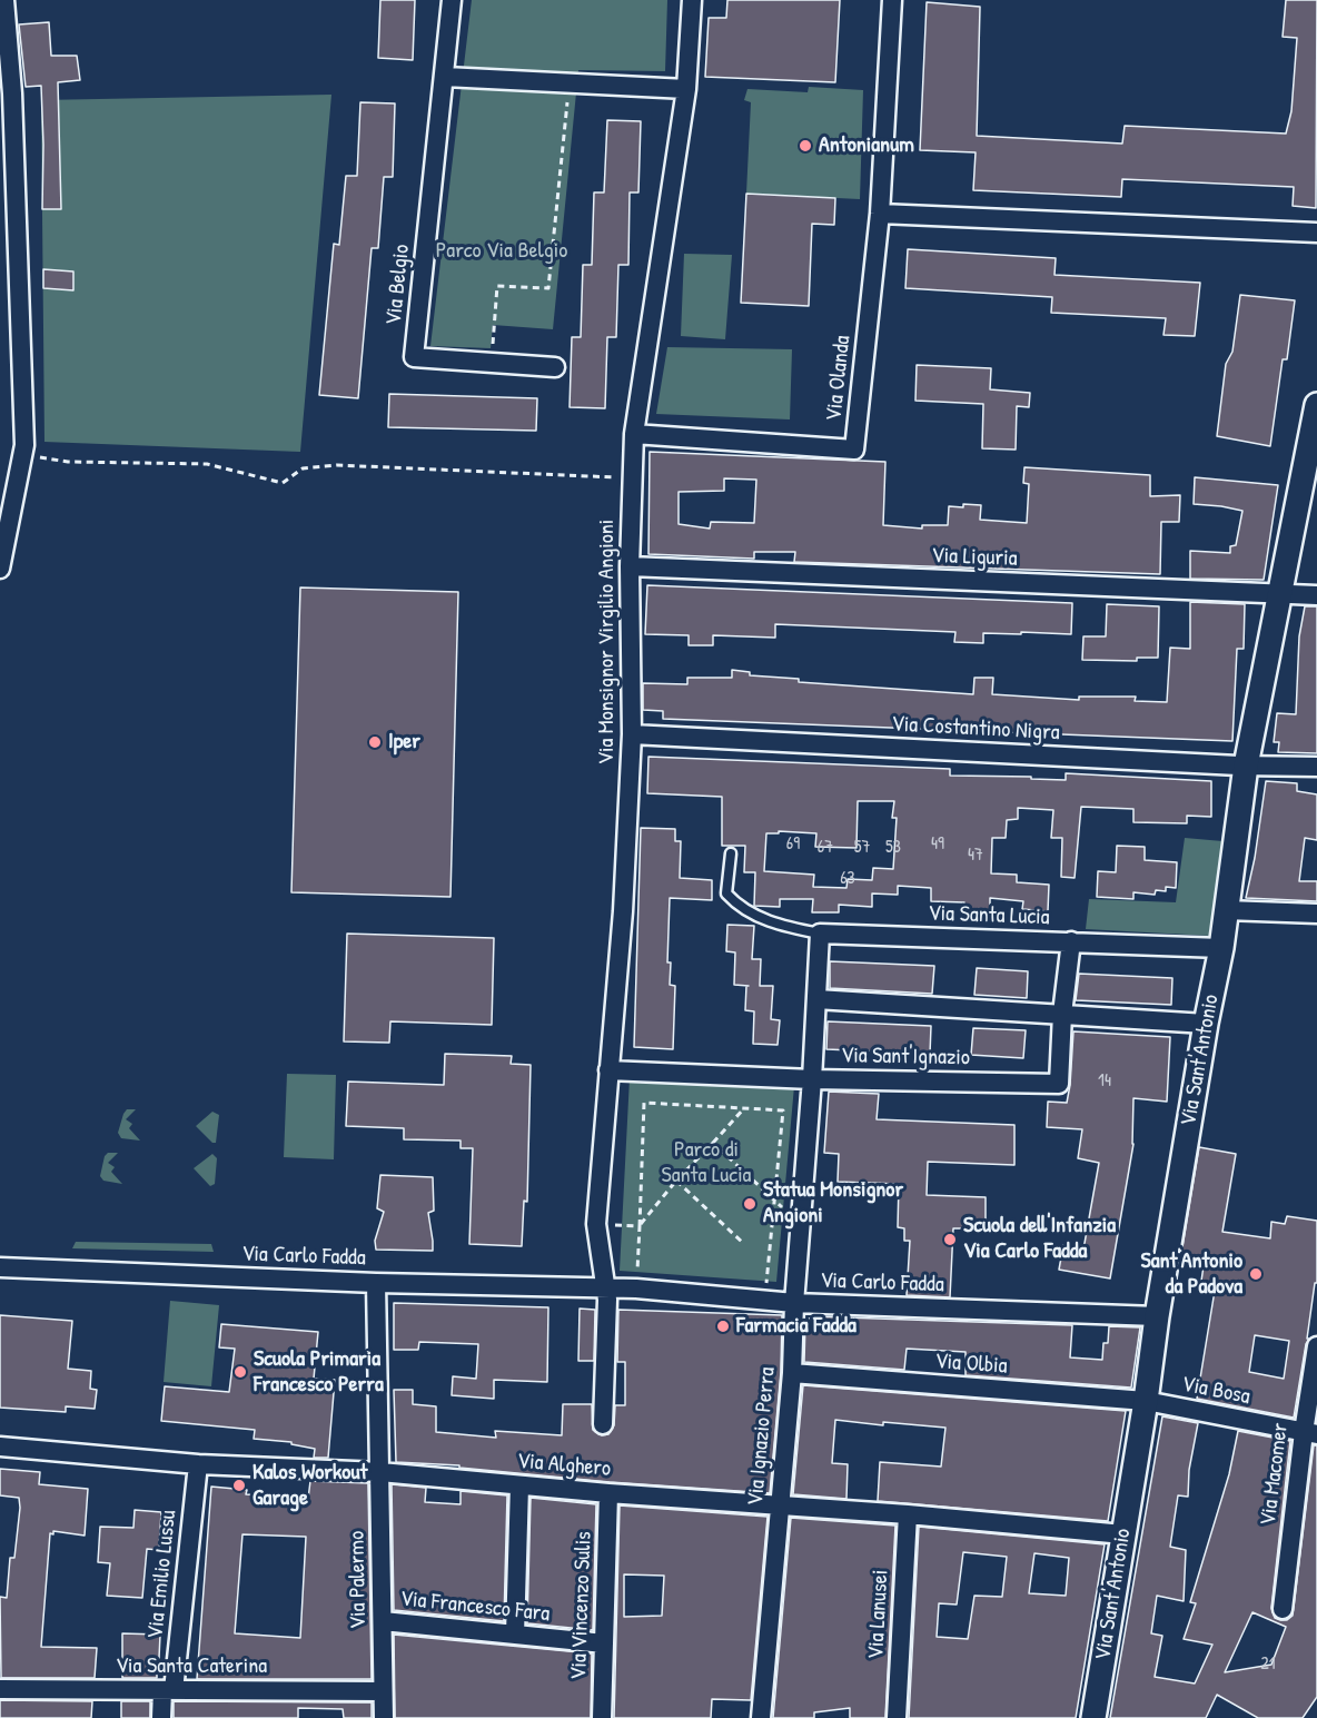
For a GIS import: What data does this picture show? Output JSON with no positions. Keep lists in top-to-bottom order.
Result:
{
  "streets": {
    "street": [
      "Via Belgio",
      "Via Olanda",
      "Via Liguria",
      "Via Monsignor Virgilio Angioni",
      "Via Costantino Nigra",
      "Via Santa Lucia",
      "Via Sant'Ignazio",
      "Via Sant'Antonio",
      "Via Carlo Fadda",
      "Via Olbia",
      "Via Bosa",
      "Via Ignazio Perra",
      "Via Alghero",
      "Via Macomer",
      "Via Emilio Lussu",
      "Via Palermo",
      "Via Vincenzo Sulis",
      "Via Francesco Fara",
      "Via Lanusei",
      "Via Santa Caterina"
    ]
  },
  "crossings": [
    ["Via Olanda", "Via Monsignor Virgilio Angioni"],
    ["Via Liguria", "Via Monsignor Virgilio Angioni"],
    ["Via Liguria", "Via Sant'Antonio"],
    ["Via Monsignor Virgilio Angioni", "Via Costantino Nigra"],
    ["Via Monsignor Virgilio Angioni", "Via Sant'Ignazio"],
    ["Via Monsignor Virgilio Angioni", "Via Carlo Fadda"],
    ["Via Costantino Nigra", "Via Sant'Antonio"],
    ["Via Santa Lucia", "Via Sant'Ignazio"],
    ["Via Santa Lucia", "Via Sant'Antonio"],
    ["Via Sant'Ignazio", "Via Ignazio Perra"],
    ["Via Sant'Antonio", "Via Carlo Fadda"],
    ["Via Sant'Antonio", "Via Olbia"],
    ["Via Sant'Antonio", "Via Bosa"],
    ["Via Sant'Antonio", "Via Alghero"],
    ["Via Carlo Fadda", "Via Ignazio Perra"],
    ["Via Carlo Fadda", "Via Palermo"],
    ["Via Olbia", "Via Bosa"],
    ["Via Olbia", "Via Ignazio Perra"],
    ["Via Bosa", "Via Macomer"],
    ["Via Ignazio Perra", "Via Alghero"],
    ["Via Alghero", "Via Emilio Lussu"],
    ["Via Alghero", "Via Palermo"],
    ["Via Alghero", "Via Vincenzo Sulis"],
    ["Via Alghero", "Via Lanusei"],
    ["Via Emilio Lussu", "Via Santa Caterina"],
    ["Via Palermo", "Via Francesco Fara"],
    ["Via Palermo", "Via Santa Caterina"],
    ["Via Vincenzo Sulis", "Via Francesco Fara"]
  ],
  "parks": ["Parco Via Belgio", "Parco di Santa Lucia"],
  "places": [
    "Antonianum",
    "Iper",
    "Statua Monsignor Angioni",
    "Scuola dell'Infanzia Via Carlo Fadda",
    "Sant'Antonio da Padova",
    "Farmacia Fadda",
    "Scuola Primaria Francesco Perra",
    "Kalos Workout Garage"
  ],
  "house_numbers": [
    "69",
    "49",
    "67",
    "57",
    "53",
    "47",
    "63",
    "14",
    "21"
  ]
}
